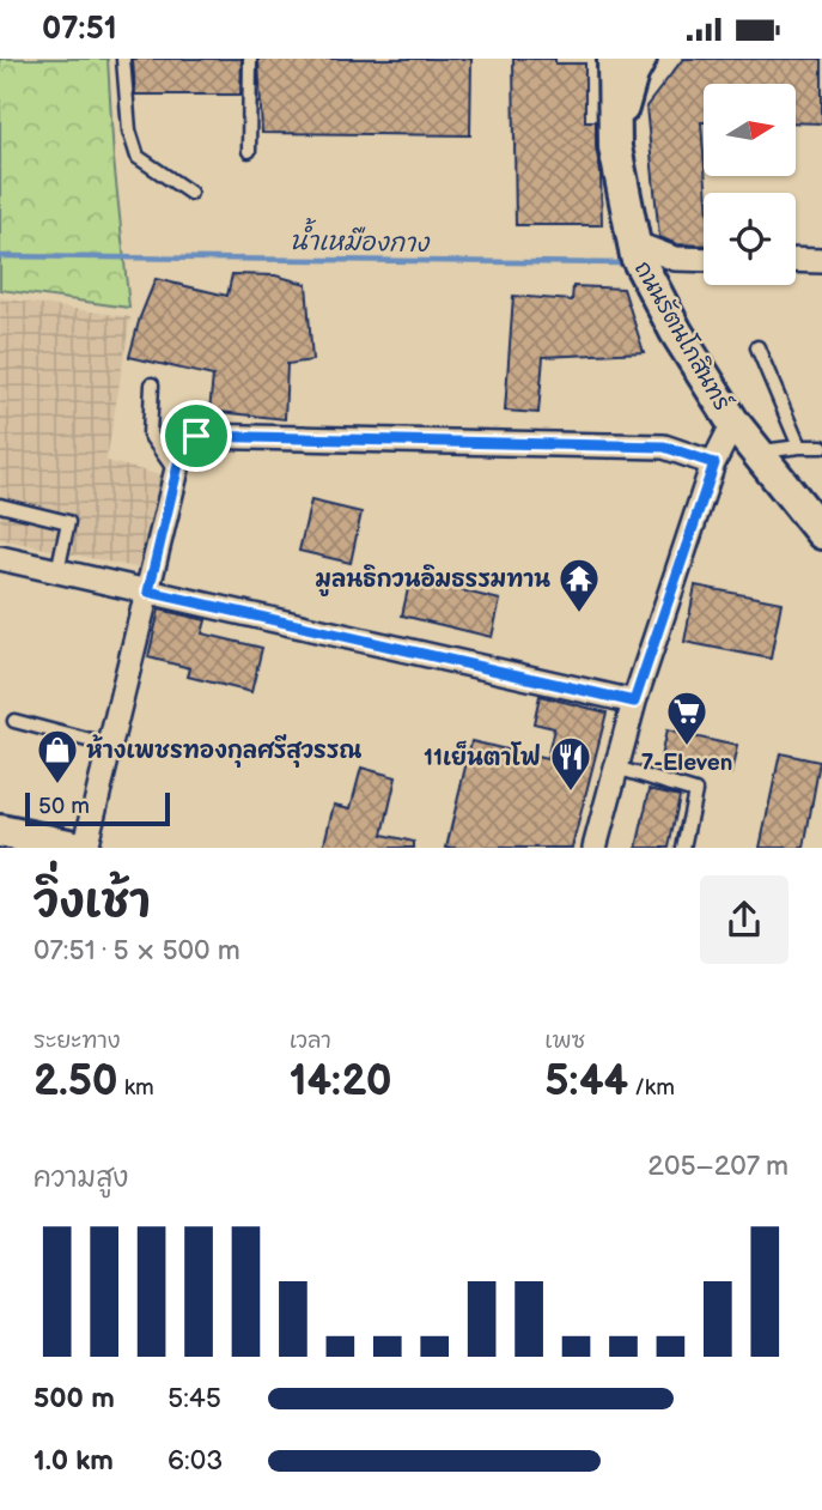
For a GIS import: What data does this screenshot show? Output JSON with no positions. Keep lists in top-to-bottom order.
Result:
{
  "streets": {
    "street": ["ถนนรัตนโกสินทร์"]
  },
  "water": ["น้ำเหมืองกาง"],
  "places": {
    "temple": ["มูลนธิกวนอิมธรรมทาน"],
    "supermarket": ["7-Eleven"],
    "shop": ["ห้างเพชรทองกุลศรีสุวรรณ"],
    "restaurant": ["11เย็นตาโฟ"]
  },
  "scale_bar": "50 m",
  "north": "right",
  "page": {
    "status": "07:51",
    "scale": "50 m",
    "heading": ["วิ่งเช้า", "07:51 · 5 × 500 m"],
    "stats": [
      ["ระยะทาง", "2.50 km"],
      ["เวลา", "14:20"],
      ["เพซ", "5:44 /km"]
    ],
    "chart": ["ความสูง", "205–207 m"],
    "list": [
      {
        "name": "500 m",
        "note": "5:45"
      },
      {
        "name": "1.0 km",
        "note": "6:03"
      }
    ]
  }
}
